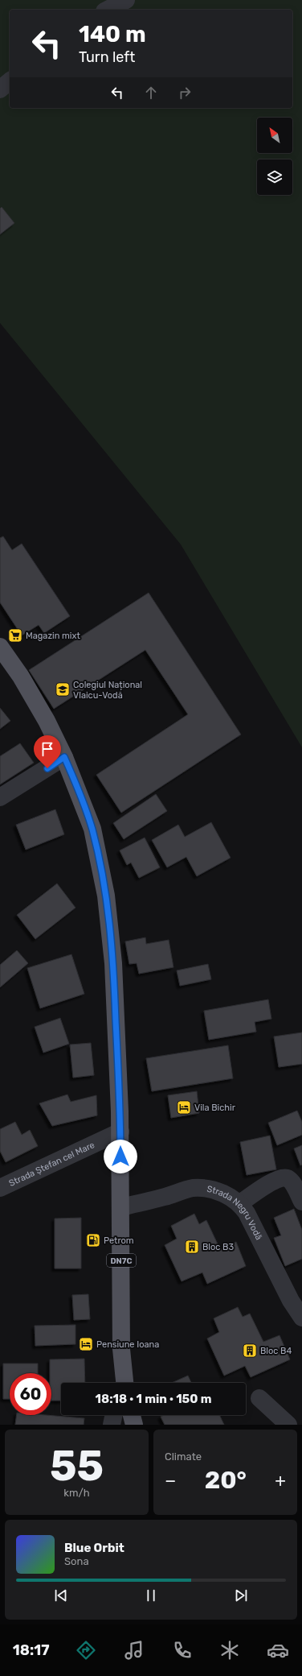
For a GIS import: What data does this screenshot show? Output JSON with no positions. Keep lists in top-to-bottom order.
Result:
{
  "streets": {
    "main road": ["DN7C"],
    "street": ["Strada Ștefan cel Mare", "Strada Negru Vodă"]
  },
  "crossings": [
    ["Strada Ștefan cel Mare", "DN7C"],
    ["Strada Negru Vodă", "DN7C"]
  ],
  "places": {
    "supermarket": ["Magazin mixt"],
    "school or university": ["Colegiul Național Vlaicu-Vodă"],
    "hotel": ["Vila Bichir", "Pensiune Ioana"],
    "fuel station": ["Petrom"],
    "building": ["Bloc B3", "Bloc B4"]
  },
  "north": "top left",
  "page": {
    "turn": ["140 m", "Turn left"],
    "limit": "60",
    "trip": "18:18 · 1 min · 150 m",
    "tile": [
      ["55", "km/h"],
      "Climate"
    ],
    "heat": ["−", "20°", "+"],
    "song": ["Blue Orbit", "Sona"],
    "tabs": "18:17"
  }
}
